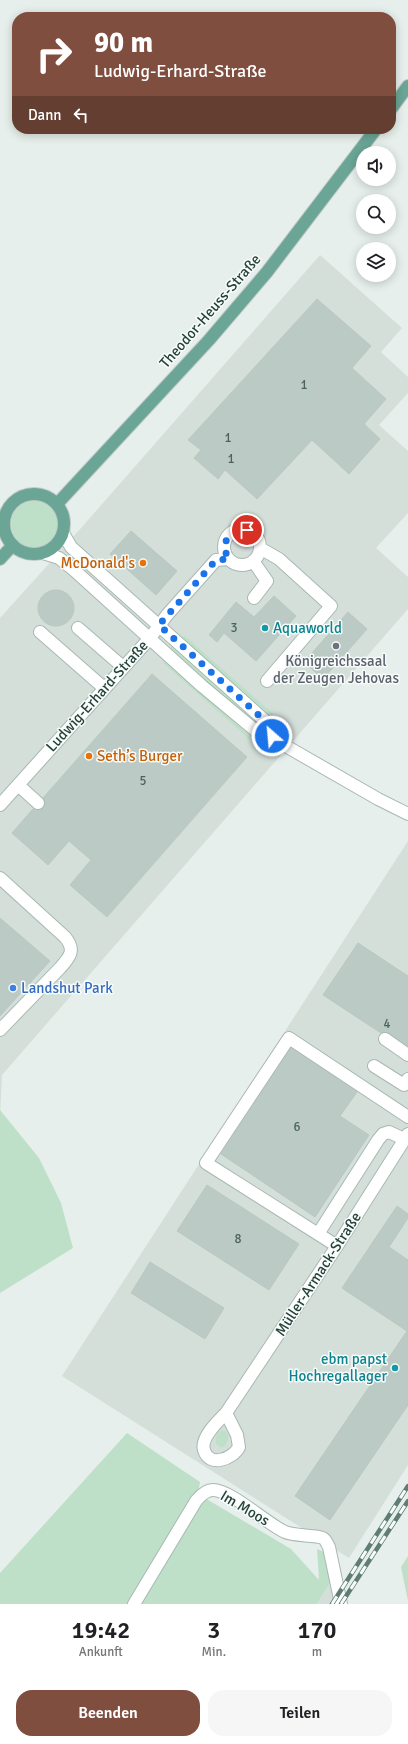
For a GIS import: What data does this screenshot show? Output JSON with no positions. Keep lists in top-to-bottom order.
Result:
{
  "streets": {
    "main road": ["Theodor-Heuss-Straße"],
    "street": ["Ludwig-Erhard-Straße", "Müller-Armack-Straße", "Im Moos"]
  },
  "places": [
    "McDonald's",
    "Aquaworld",
    "Königreichssaal der Zeugen Jehovas",
    "Seth’s Burger",
    "Landshut Park",
    "ebm papst Hochregallager"
  ],
  "house_numbers": [
    "1",
    "1",
    "1",
    "3",
    "5",
    "4",
    "6",
    "8"
  ],
  "page": {
    "turn": ["90 m", "Ludwig-Erhard-Straße"],
    "then": "Dann",
    "eta": [
      "19:42",
      "Ankunft",
      "3",
      "Min.",
      "170",
      "m"
    ],
    "buttons": ["Beenden", "Teilen"]
  }
}
